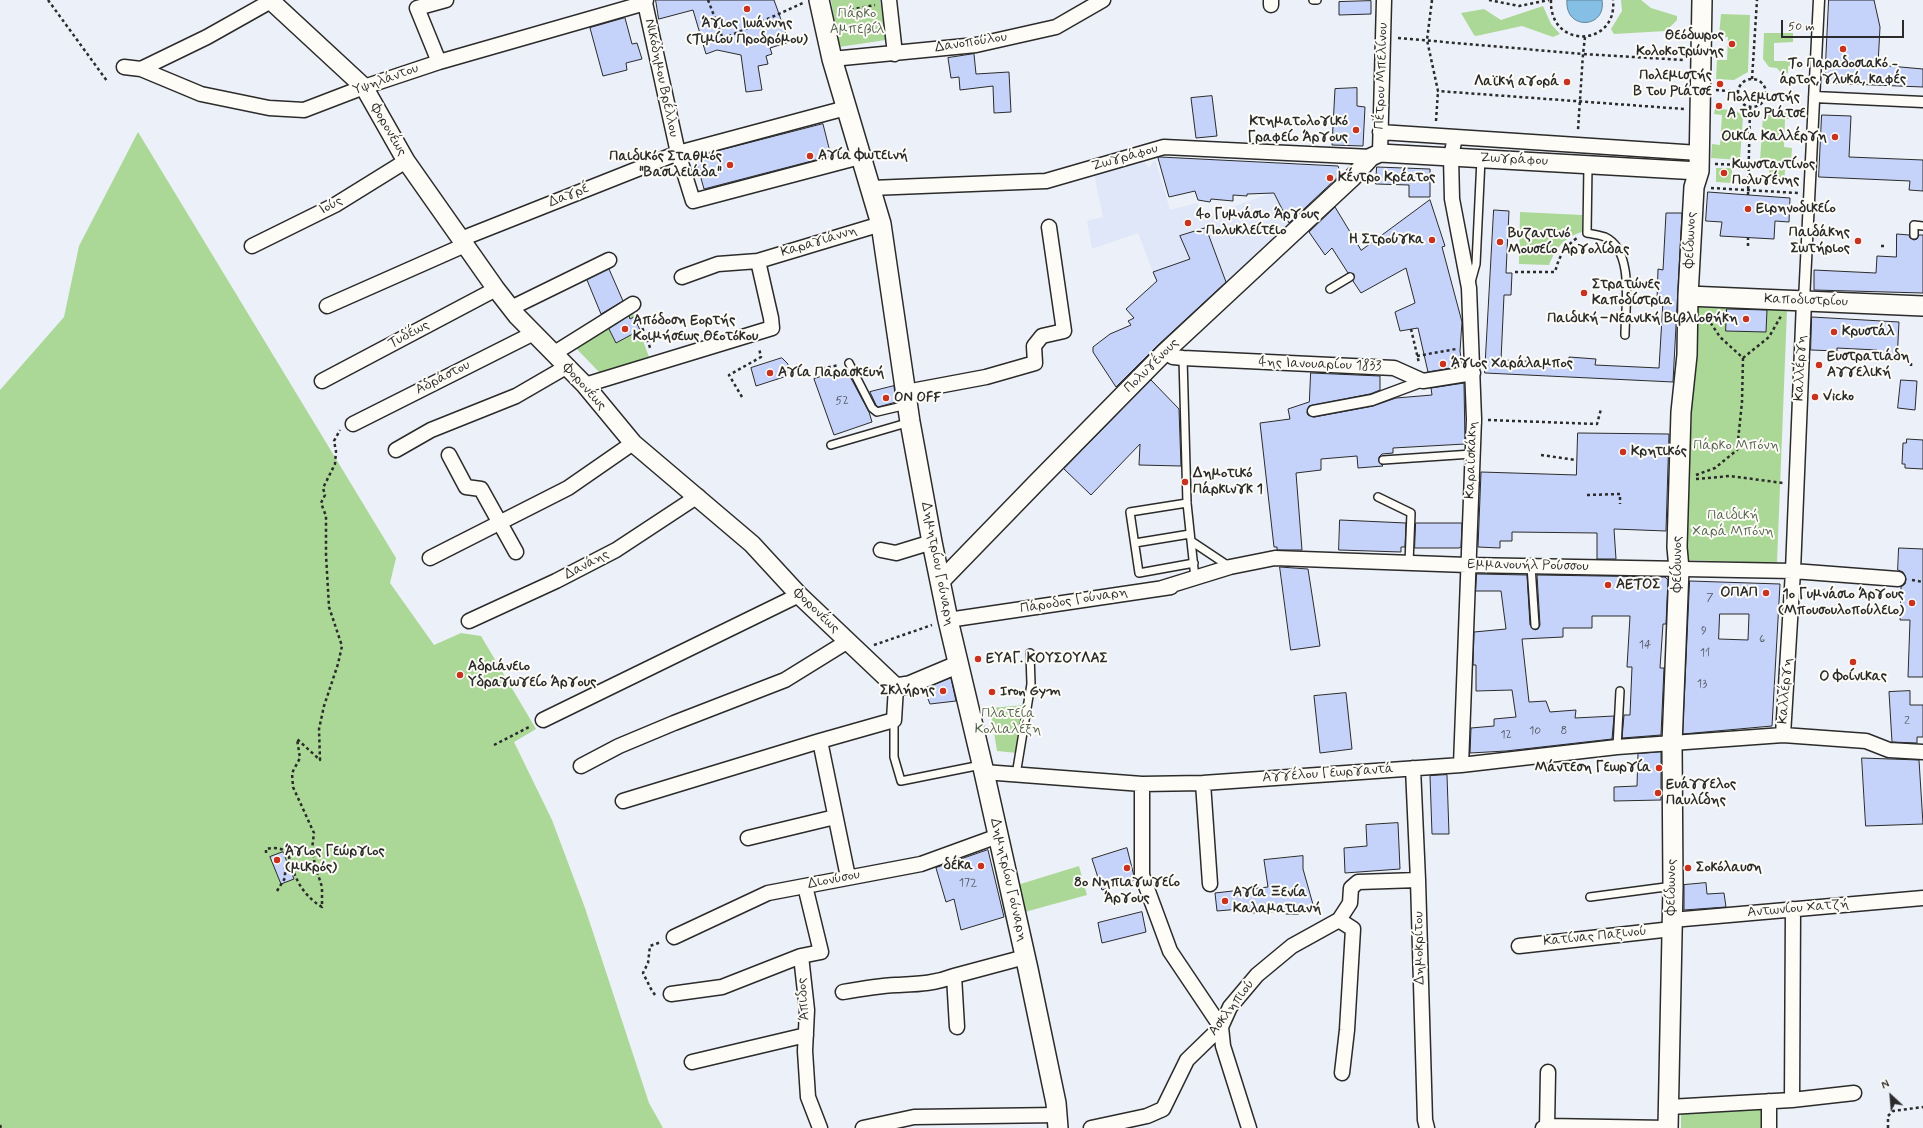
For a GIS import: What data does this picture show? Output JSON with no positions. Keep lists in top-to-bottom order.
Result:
{
  "streets": {
    "main road": ["Φείδωνος", "Καποδιστρίου", "Δημητρίου Γούναρη"],
    "street": [
      "Δανοπούλου",
      "Πέτρου Μπελίνου",
      "Νικόδημου Βρέλλου",
      "Υψηλάντου",
      "Φορονέως",
      "Ζωγράφου",
      "Δαγρέ",
      "Ιούς",
      "Καραγιάννη",
      "Τυδέως",
      "4ης Ιανουαρίου 1833",
      "Πολυγένους",
      "Καλλέργη",
      "Αδράστου",
      "Καραϊσκάκη",
      "Δανάης",
      "Εμμανουήλ Ρούσσου",
      "Πάροδος Γούναρη",
      "Αγγέλου Γεωργαντά",
      "Διονύσου",
      "Αντωνίου Χατζή",
      "Κατίνας Παξινού",
      "Δημοκρίτου",
      "Άπιδος",
      "Ασκληπιού"
    ]
  },
  "crossings": [
    ["Δανοπούλου", "Δημητρίου Γούναρη"],
    ["Πέτρου Μπελίνου", "Ζωγράφου"],
    ["Πέτρου Μπελίνου", "Πολυγένους"],
    ["Νικόδημου Βρέλλου", "Υψηλάντου"],
    ["Νικόδημου Βρέλλου", "Δαγρέ"],
    ["Υψηλάντου", "Φορονέως"],
    ["Φορονέως", "Δαγρέ"],
    ["Φορονέως", "Ιούς"],
    ["Φορονέως", "Τυδέως"],
    ["Φορονέως", "Αδράστου"],
    ["Φορονέως", "Δανάης"],
    ["Ζωγράφου", "Φείδωνος"],
    ["Ζωγράφου", "Πολυγένους"],
    ["Ζωγράφου", "Καραϊσκάκη"],
    ["Ζωγράφου", "Δημητρίου Γούναρη"],
    ["Δαγρέ", "Δημητρίου Γούναρη"],
    ["Φείδωνος", "Καποδιστρίου"],
    ["Φείδωνος", "Εμμανουήλ Ρούσσου"],
    ["Φείδωνος", "Αγγέλου Γεωργαντά"],
    ["Φείδωνος", "Αντωνίου Χατζή"],
    ["Φείδωνος", "Κατίνας Παξινού"],
    ["Καραγιάννη", "Δημητρίου Γούναρη"],
    ["Καποδιστρίου", "Καλλέργη"],
    ["4ης Ιανουαρίου 1833", "Πολυγένους"],
    ["Πολυγένους", "Δημητρίου Γούναρη"],
    ["Καλλέργη", "Εμμανουήλ Ρούσσου"],
    ["Καλλέργη", "Αγγέλου Γεωργαντά"],
    ["Καραϊσκάκη", "Εμμανουήλ Ρούσσου"],
    ["Καραϊσκάκη", "Αγγέλου Γεωργαντά"],
    ["Δημητρίου Γούναρη", "Πάροδος Γούναρη"],
    ["Δημητρίου Γούναρη", "Αγγέλου Γεωργαντά"],
    ["Δημητρίου Γούναρη", "Διονύσου"],
    ["Εμμανουήλ Ρούσσου", "Πάροδος Γούναρη"],
    ["Αγγέλου Γεωργαντά", "Δημοκρίτου"],
    ["Αντωνίου Χατζή", "Κατίνας Παξινού"],
    ["Δημοκρίτου", "Ασκληπιού"]
  ],
  "parks": [
    "Πάρκο Αμπεβίλ",
    "Πάρκο Μπόνη",
    "Παιδική Χαρά Μπόνη",
    "Πλατεία Κολιαλέξη"
  ],
  "places": [
    "Άγιος Ιωάννης (Τιμίου Προδρόμου)",
    "Θεόδωρος Κολοκοτρώνης",
    "Το Παραδοσιακό - άρτος, γλυκά, καφές",
    "Λαϊκή αγορά",
    "Πολεμιστής Β του Ριάτσε",
    "Πολεμιστής Α του Ριάτσε",
    "Κτηματολογικό Γραφείο Άργους",
    "Οικία Καλλέργη",
    "Αγία Φωτεινή",
    "Παιδικός Σταθμός \"Βασιλειάδα\"",
    "Κωνσταντίνος Πολυγένης",
    "Κέντρο Κρέατος",
    "Ειρηνοδικείο",
    "4ο Γυμνάσιο Άργους - Πολυκλείτειο",
    "Η Στρούγκα",
    "Παιδάκης Σωτήριος",
    "Βυζαντινό Μουσείο Αργολίδας",
    "Στρατώνες Καποδίστρια",
    "Παιδική–Νεανική Βιβλιοθήκη",
    "Απόδοση Εορτής Κοιμήσεως Θεοτόκου",
    "Κρυστάλ",
    "Άγιος Χαράλαμπος",
    "Ευστρατιάδη Αγγελική",
    "Αγία Παρασκευή",
    "Vicko",
    "ON OFF",
    "Κρητικός",
    "Δημοτικό Πάρκινγκ 1",
    "ΑΕΤΟΣ",
    "ΟΠΑΠ",
    "1ο Γυμνάσιο Άργους (Μπουσουλοπούλειο)",
    "ΕΥΑΓ. ΚΟΥΣΟΥΛΑΣ",
    "Ο Φοίνικας",
    "Αδριάνειο Υδραγωγείο Άργους",
    "Σκλήρης",
    "Iron Gym",
    "Μάντεση Γεωργία",
    "Ευάγγελος Παυλίδης",
    "Άγιος Γεώργιος (μικρός)",
    "δέκα",
    "8ο Νηπιαγωγείο Άργους",
    "Σοκόλαυση",
    "Αγία Ξενία Καλαματιανή"
  ],
  "house_numbers": [
    "52",
    "7",
    "9",
    "6",
    "14",
    "11",
    "13",
    "2",
    "10",
    "8",
    "12",
    "172"
  ],
  "scale_bar": "50 m",
  "north": "top left"
}
